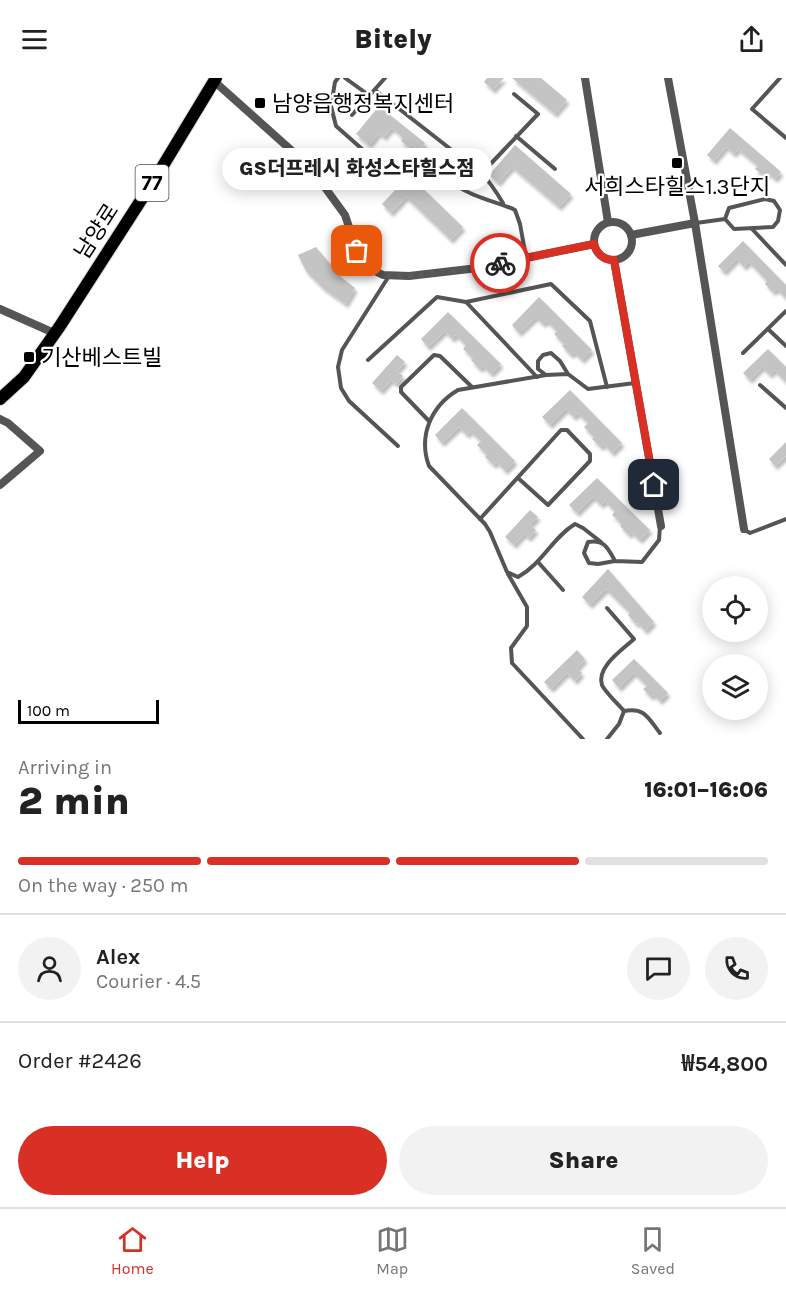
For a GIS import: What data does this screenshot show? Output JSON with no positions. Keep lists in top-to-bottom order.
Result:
{
  "streets": {
    "main road": ["77", "남양로"]
  },
  "places": {
    "transit": ["남양읍행정복지센터", "서희스타힐스1.3단지", "기산베스트빌"],
    "other": ["GS더프레시 화성스타힐스점"]
  },
  "scale_bar": "100 m",
  "page": {
    "header": "Bitely",
    "bubble": "GS더프레시 화성스타힐스점",
    "scale": "100 m",
    "heading": ["2 min", "Arriving in", "16:01–16:06"],
    "panel": [
      "Alex",
      "Courier · 4.5",
      "Order #2426",
      "₩54,800"
    ],
    "bar": "On the way · 250 m",
    "buttons": ["Help", "Share"],
    "tabs": ["Home", "Map", "Saved"]
  }
}
